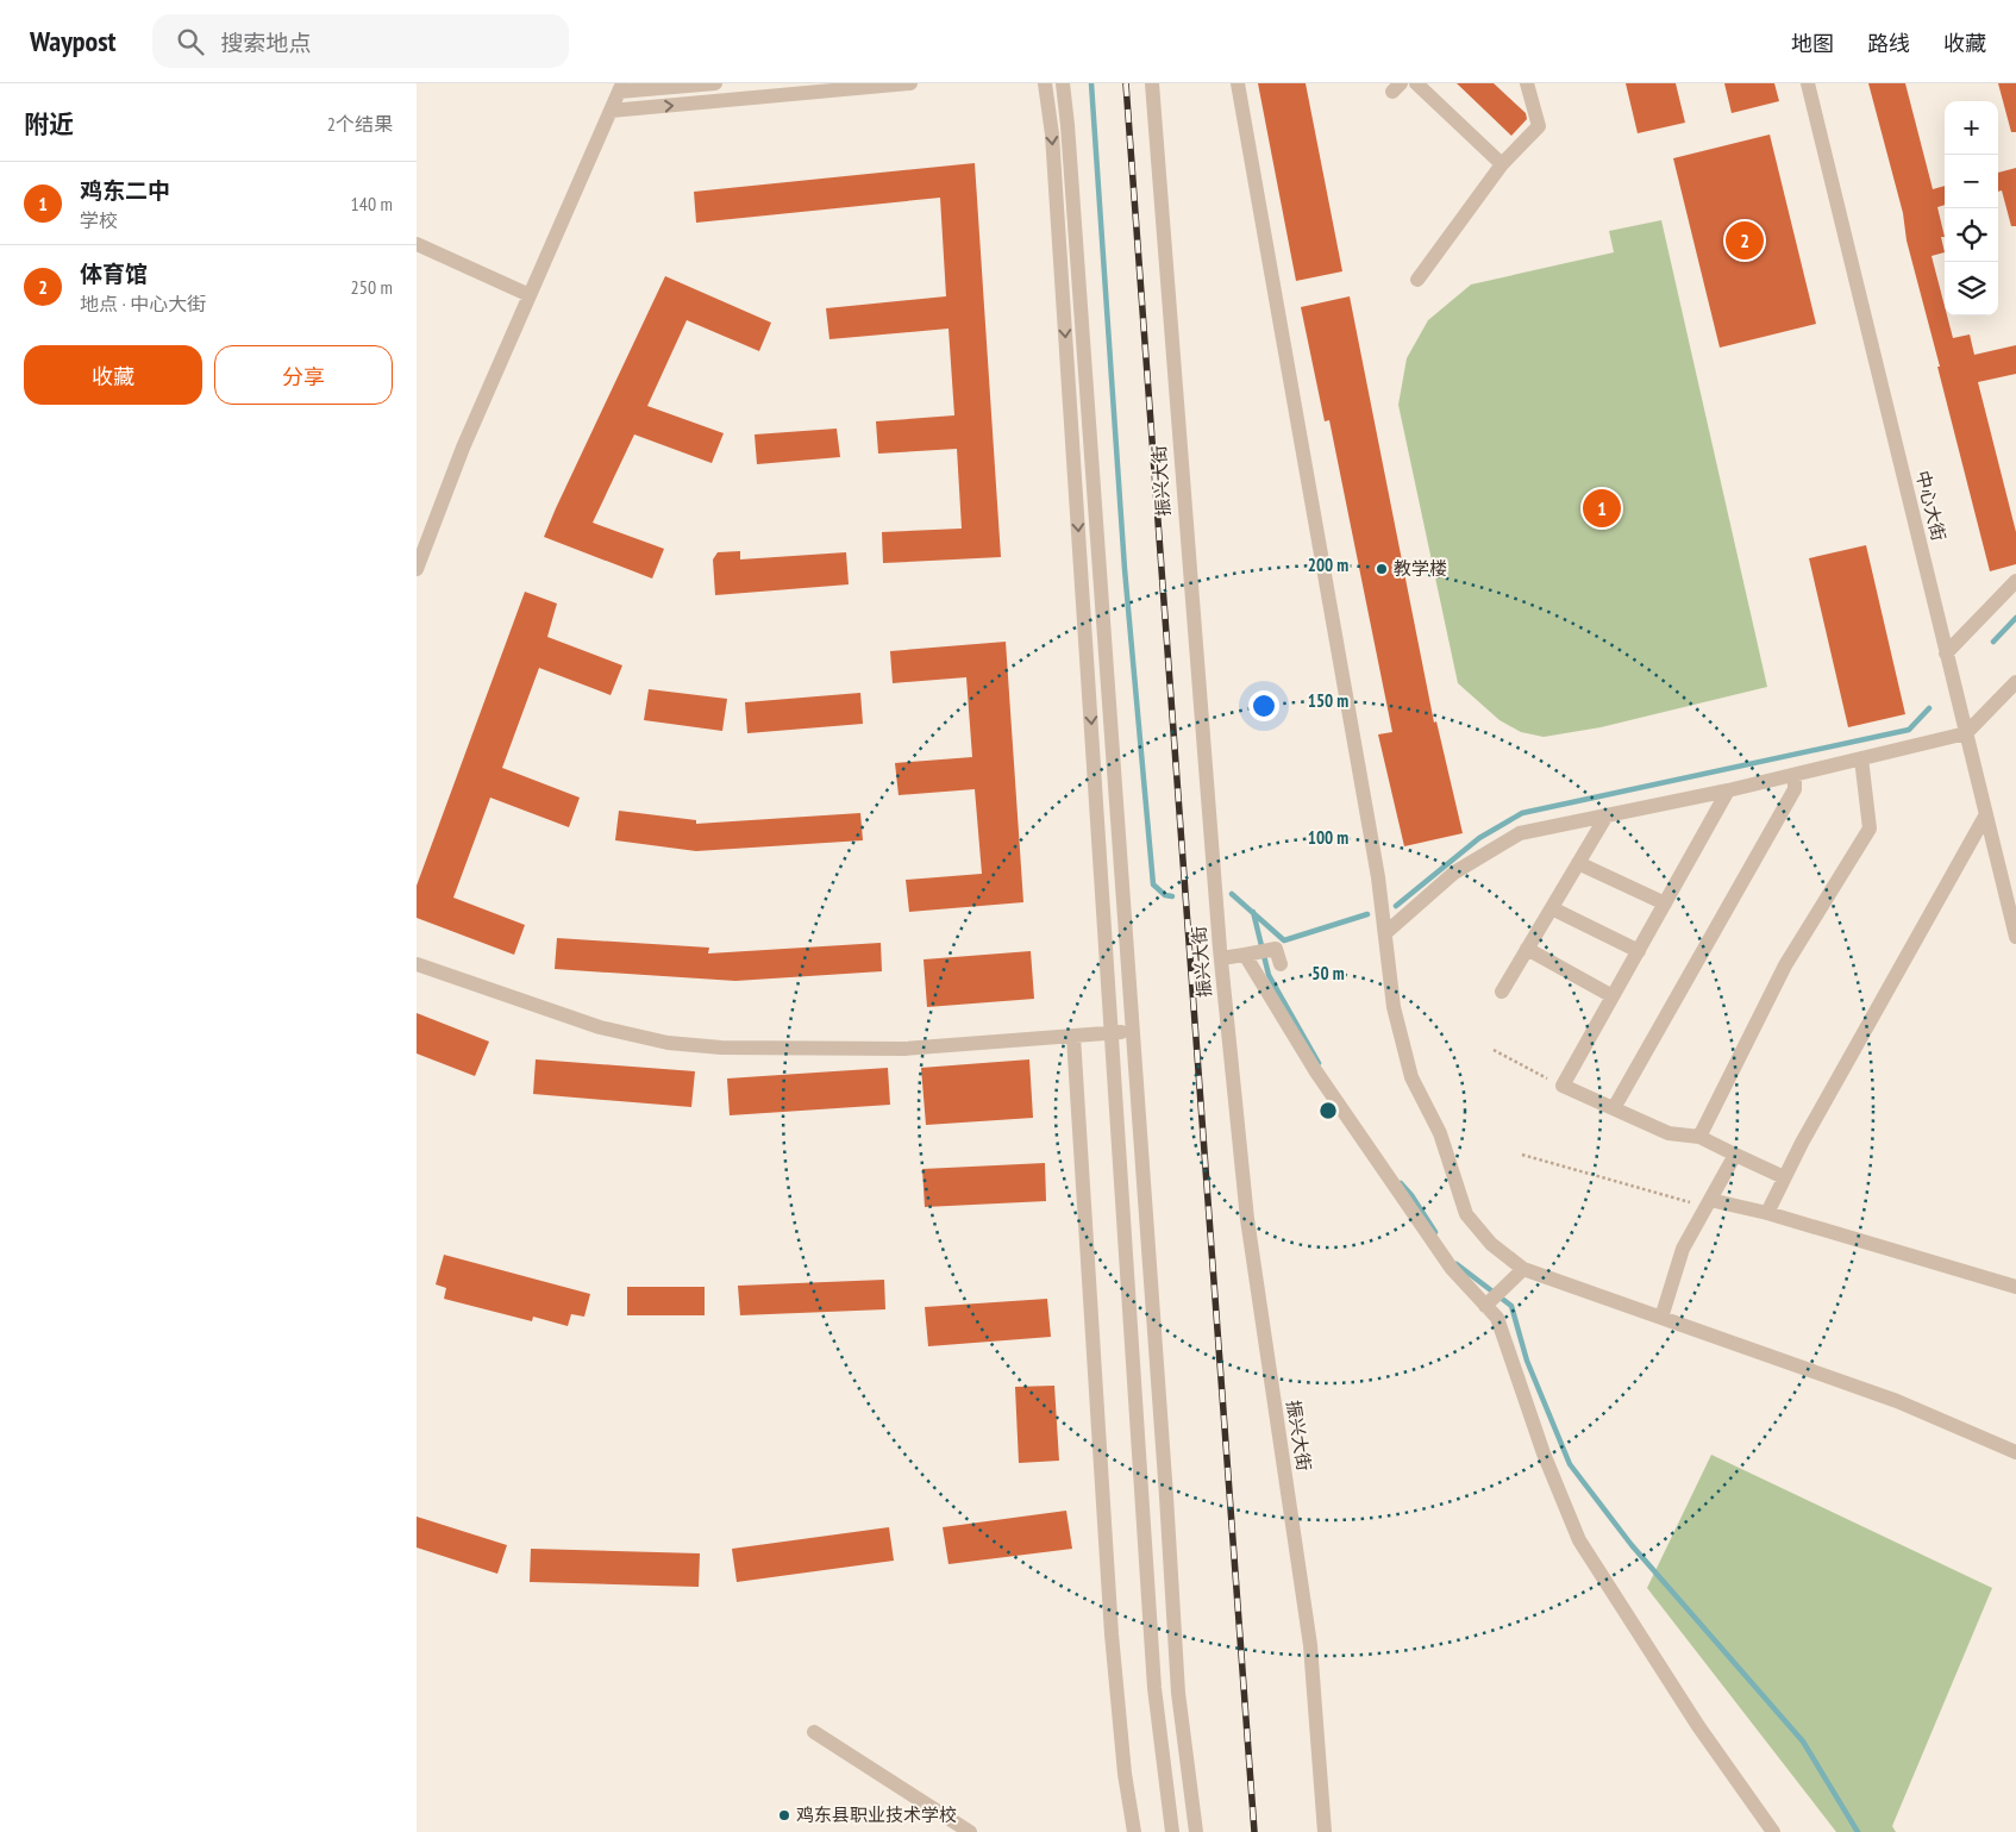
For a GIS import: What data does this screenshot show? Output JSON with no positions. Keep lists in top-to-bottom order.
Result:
{
  "streets": {
    "street": ["振兴大街", "中心大街"]
  },
  "places": ["教学楼", "鸡东县职业技术学校"],
  "page": {
    "header": "Waypost",
    "search": "搜索地点",
    "nav": ["地图", "路线", "收藏"],
    "heading": ["附近", "2个结果"],
    "map_buttons": ["+", "−"],
    "list": [
      {
        "mark": "1",
        "name": "鸡东二中",
        "note": "学校",
        "value": "140 m"
      },
      {
        "mark": "2",
        "name": "体育馆",
        "note": "地点 · 中心大街",
        "value": "250 m"
      }
    ],
    "pins": ["2", "1"],
    "buttons": ["收藏", "分享"]
  },
  "rings": [
    "200 m",
    "150 m",
    "100 m",
    "50 m"
  ]
}
